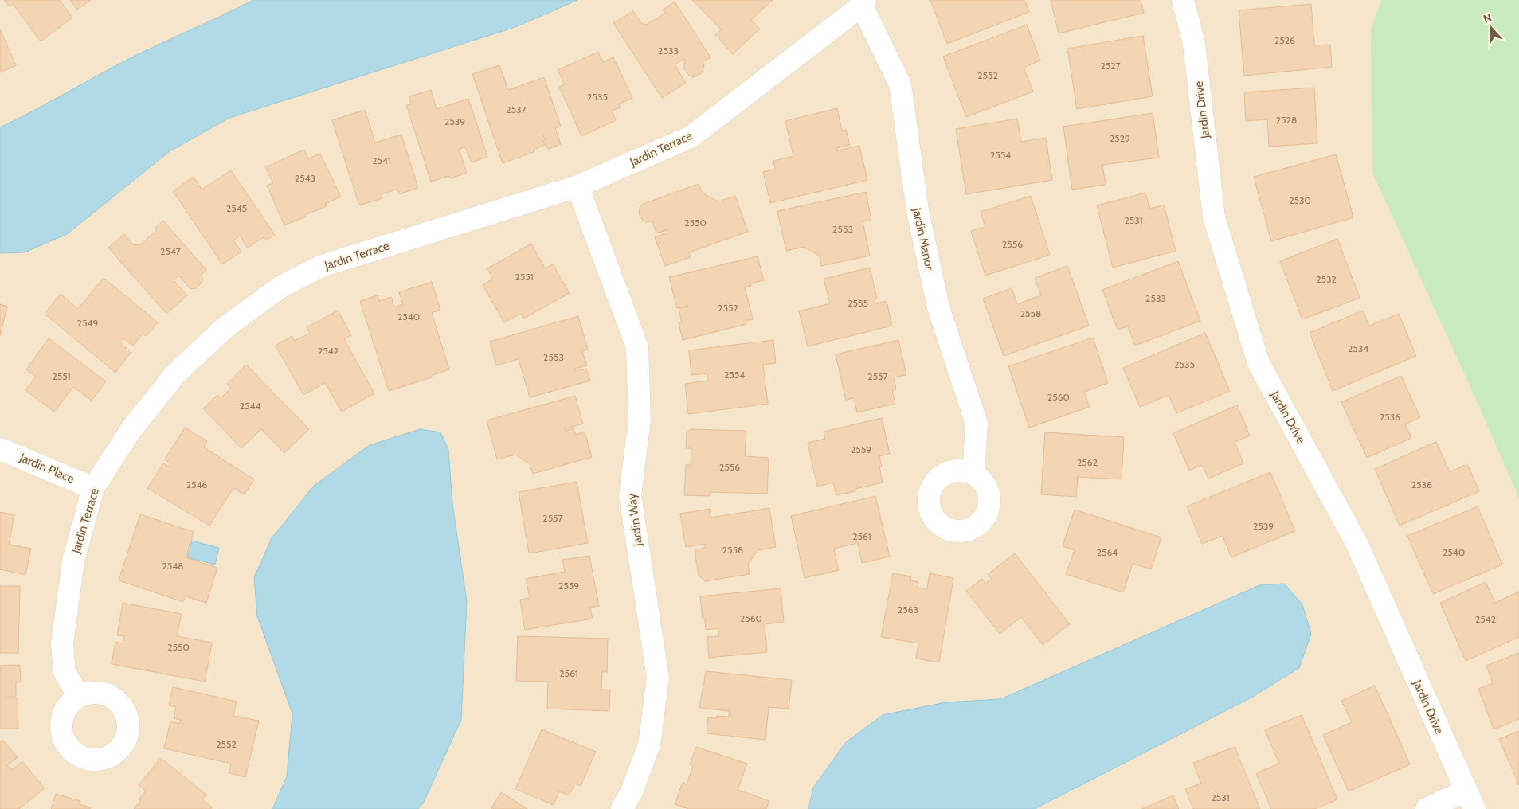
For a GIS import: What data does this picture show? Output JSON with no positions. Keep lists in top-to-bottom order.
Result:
{
  "streets": {
    "street": [
      "Jardin Drive",
      "Jardin Terrace",
      "Jardin Manor",
      "Jardin Place",
      "Jardin Way"
    ]
  },
  "crossings": [
    ["Jardin Terrace", "Jardin Manor"],
    ["Jardin Terrace", "Jardin Place"],
    ["Jardin Terrace", "Jardin Way"]
  ],
  "house_numbers": [
    "2526",
    "2533",
    "2527",
    "2552",
    "2535",
    "2537",
    "2528",
    "2539",
    "2529",
    "2554",
    "2541",
    "2543",
    "2530",
    "2545",
    "2531",
    "2550",
    "2553",
    "2556",
    "2547",
    "2551",
    "2532",
    "2533",
    "2555",
    "2552",
    "2558",
    "2540",
    "2549",
    "2534",
    "2542",
    "2553",
    "2535",
    "2554",
    "2551",
    "2557",
    "2560",
    "2544",
    "2536",
    "2559",
    "2562",
    "2556",
    "2546",
    "2538",
    "2557",
    "2539",
    "2561",
    "2558",
    "2564",
    "2540",
    "2548",
    "2559",
    "2563",
    "2560",
    "2542",
    "2550",
    "2561",
    "2552",
    "2531"
  ],
  "north": "top"
}
